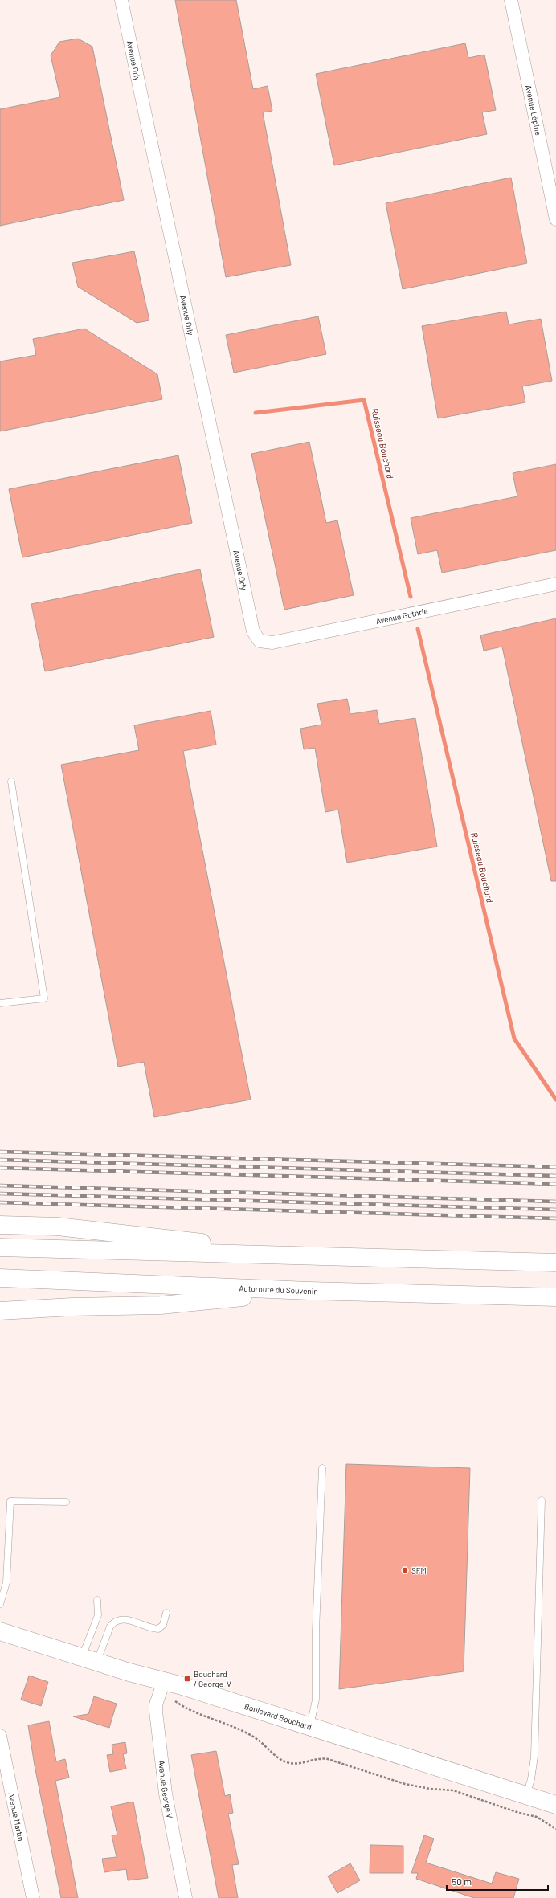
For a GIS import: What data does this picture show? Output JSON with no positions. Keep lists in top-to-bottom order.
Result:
{
  "streets": {
    "main road": ["Autoroute du Souvenir", "Boulevard Bouchard"],
    "street": [
      "Avenue Orly",
      "Avenue Lépine",
      "Avenue Guthrie",
      "Avenue George V",
      "Avenue Martin"
    ]
  },
  "crossings": [
    ["Avenue Orly", "Avenue Guthrie"],
    ["Boulevard Bouchard", "Avenue George V"]
  ],
  "water": ["Ruisseau Bouchard"],
  "places": {
    "other": ["SFM"],
    "transit": ["Bouchard / George-V"]
  },
  "scale_bar": "50 m"
}
